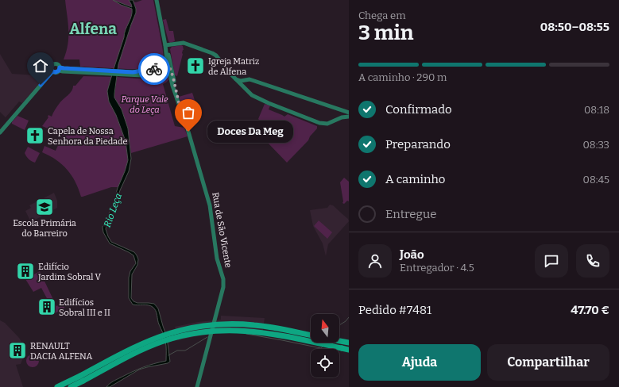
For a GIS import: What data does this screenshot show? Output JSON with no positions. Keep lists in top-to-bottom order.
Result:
{
  "streets": {
    "street": ["Rua de São Vicente"]
  },
  "districts": ["Alfena"],
  "water": ["Rio Leça"],
  "parks": ["Parque Vale do Leça"],
  "places": {
    "church": ["Igreja Matriz de Alfena", "Capela de Nossa Senhora da Piedade"],
    "other": ["Doces Da Meg"],
    "school or university": ["Escola Primária do Barreiro"],
    "building": ["Edifício Jardim Sobral V", "Edifícios Sobral III e II", "RENAULT DACIA ALFENA"]
  },
  "north": "top",
  "page": {
    "heading": ["3 min", "Chega em", "08:50–08:55"],
    "panel": [
      "João",
      "Entregador · 4.5",
      "Pedido #7481",
      "47.70 €"
    ],
    "bar": "A caminho · 290 m",
    "list": [
      ["Confirmado", "08:18"],
      ["Preparando", "08:33"],
      ["A caminho", "08:45"],
      "Entregue"
    ],
    "bubble": "Doces Da Meg",
    "buttons": ["Ajuda", "Compartilhar"]
  }
}
